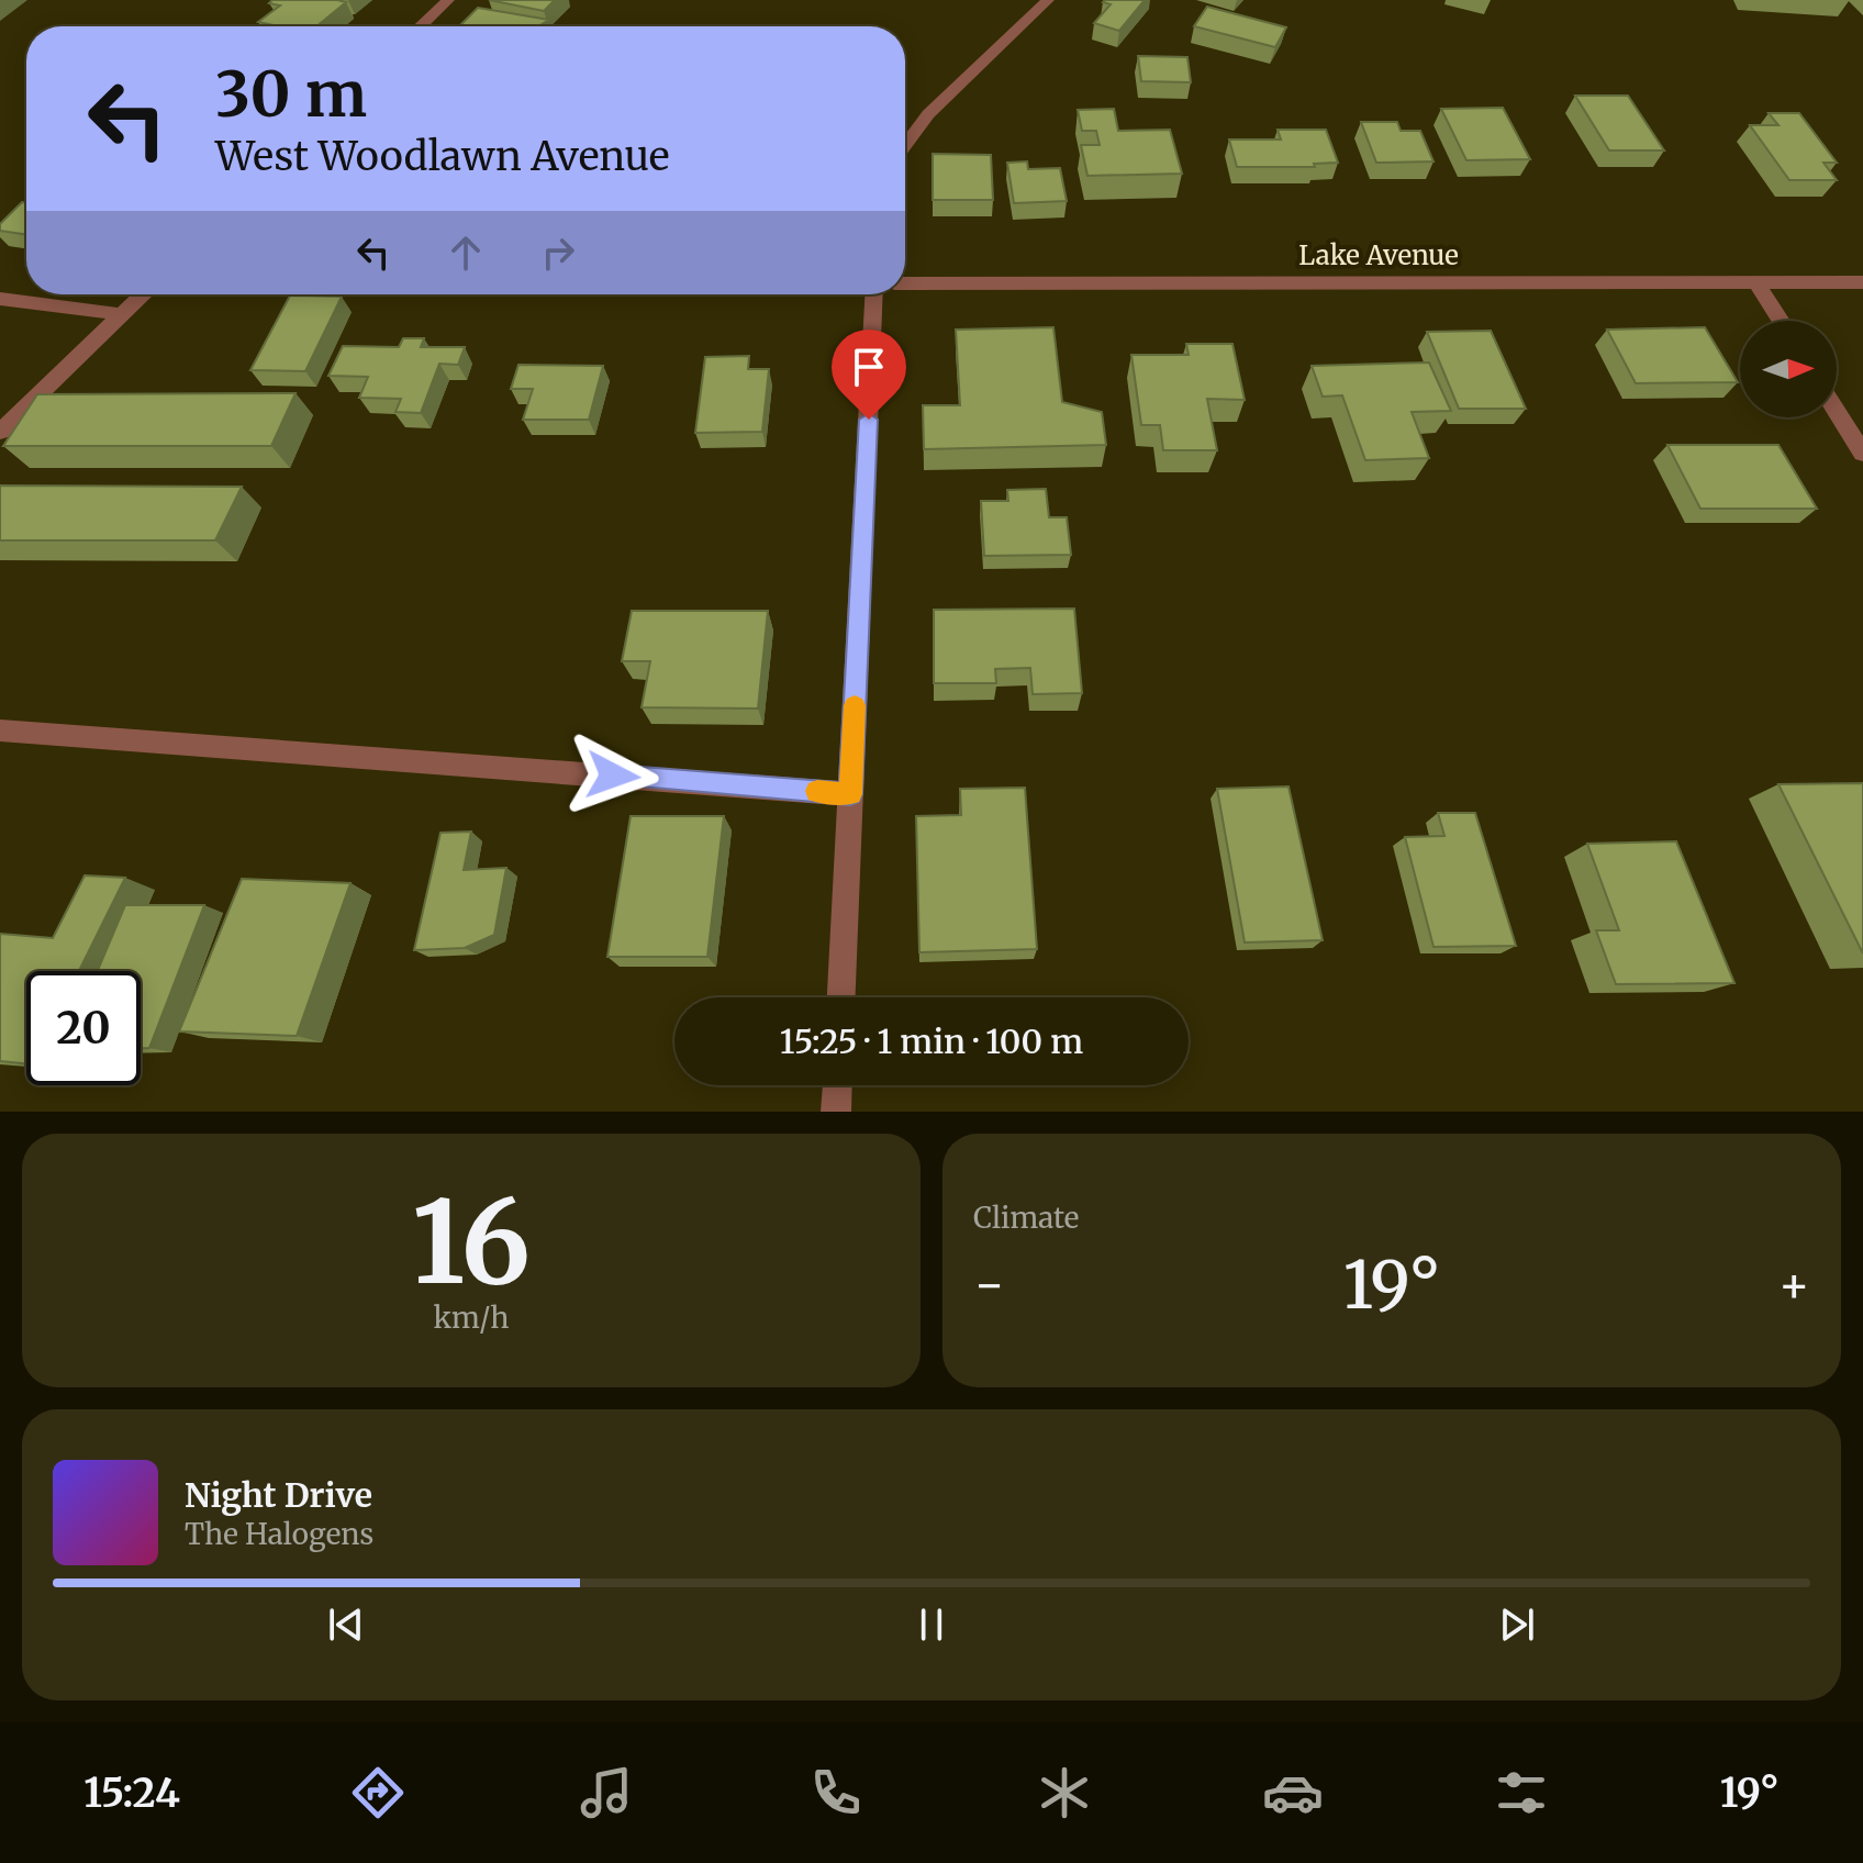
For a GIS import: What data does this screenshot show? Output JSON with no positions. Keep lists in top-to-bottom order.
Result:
{
  "streets": {
    "street": ["Lake Avenue"]
  },
  "north": "right",
  "page": {
    "turn": ["30 m", "West Woodlawn Avenue"],
    "limit": "20",
    "trip": "15:25 · 1 min · 100 m",
    "tile": [
      ["16", "km/h"],
      "Climate"
    ],
    "heat": ["−", "19°", "+"],
    "song": ["Night Drive", "The Halogens"],
    "tabs": ["15:24", "19°"]
  }
}
